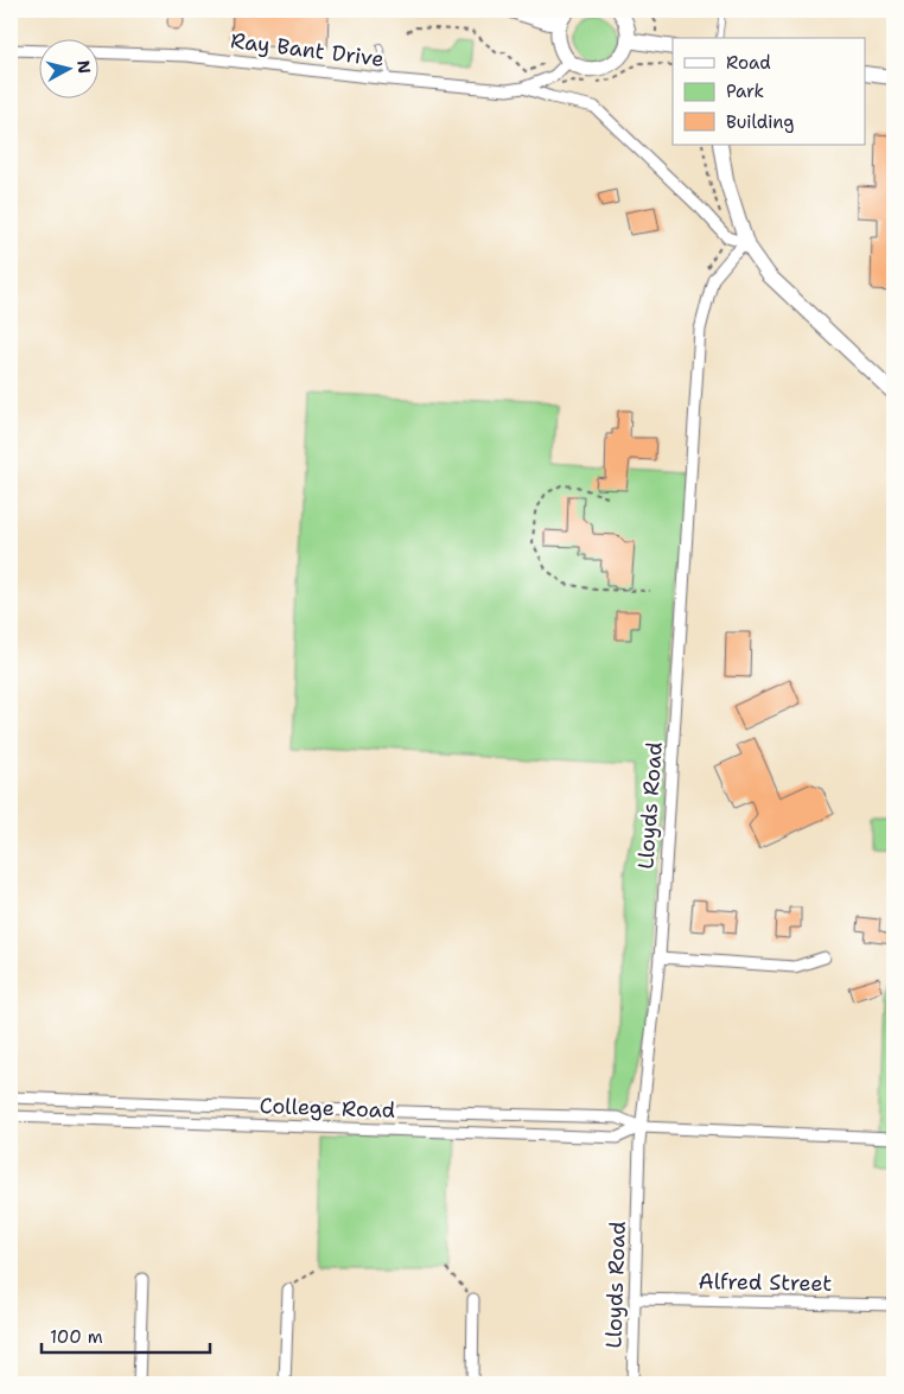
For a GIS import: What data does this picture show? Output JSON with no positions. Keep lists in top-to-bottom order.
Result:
{
  "streets": {
    "street": [
      "Ray Bant Drive",
      "Lloyds Road",
      "College Road",
      "Alfred Street"
    ]
  },
  "crossings": [
    ["Ray Bant Drive", "Lloyds Road"],
    ["Lloyds Road", "College Road"],
    ["Lloyds Road", "Alfred Street"]
  ],
  "legend": ["Road", "Park", "Building"],
  "scale_bar": "100 m",
  "north": "right"
}
